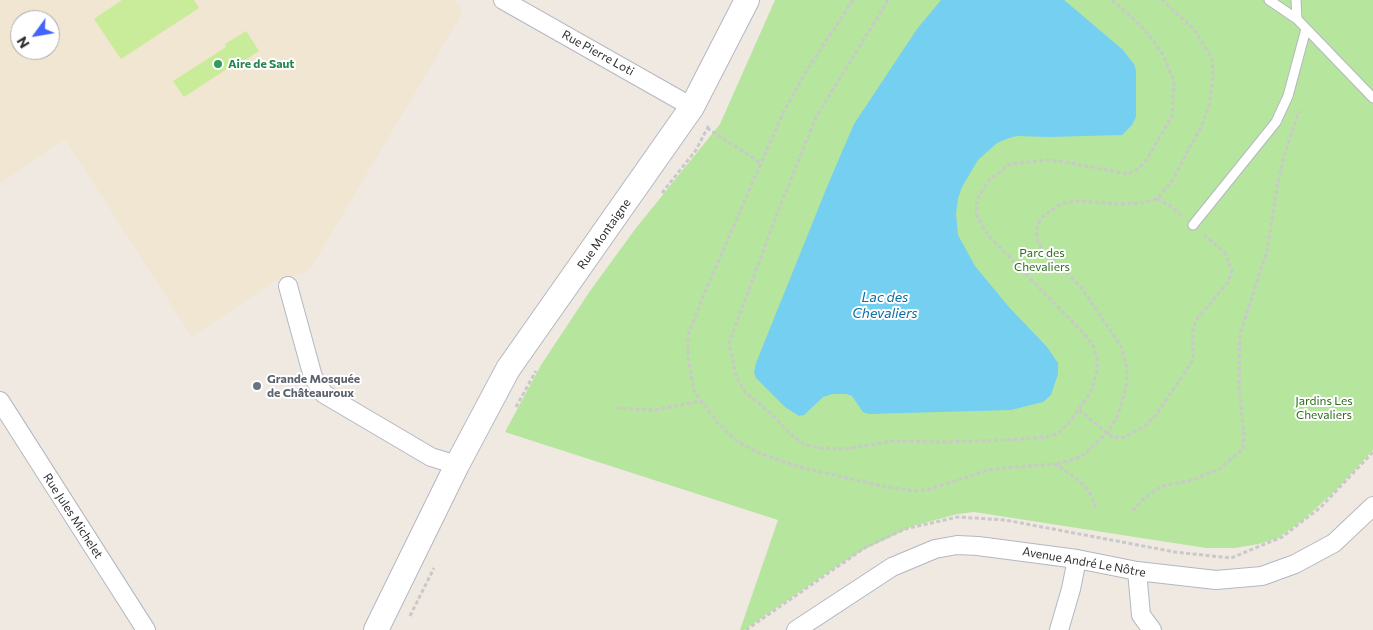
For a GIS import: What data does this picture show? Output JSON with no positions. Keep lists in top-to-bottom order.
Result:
{
  "streets": {
    "street": [
      "Rue Pierre Loti",
      "Rue Montaigne",
      "Rue Jules Michelet",
      "Avenue André Le Nôtre"
    ]
  },
  "crossings": [
    ["Rue Pierre Loti", "Rue Montaigne"]
  ],
  "water": ["Lac des Chevaliers"],
  "parks": ["Parc des Chevaliers", "Jardins Les Chevaliers"],
  "places": ["Aire de Saut", "Grande Mosquée de Châteauroux"],
  "north": "bottom left"
}
